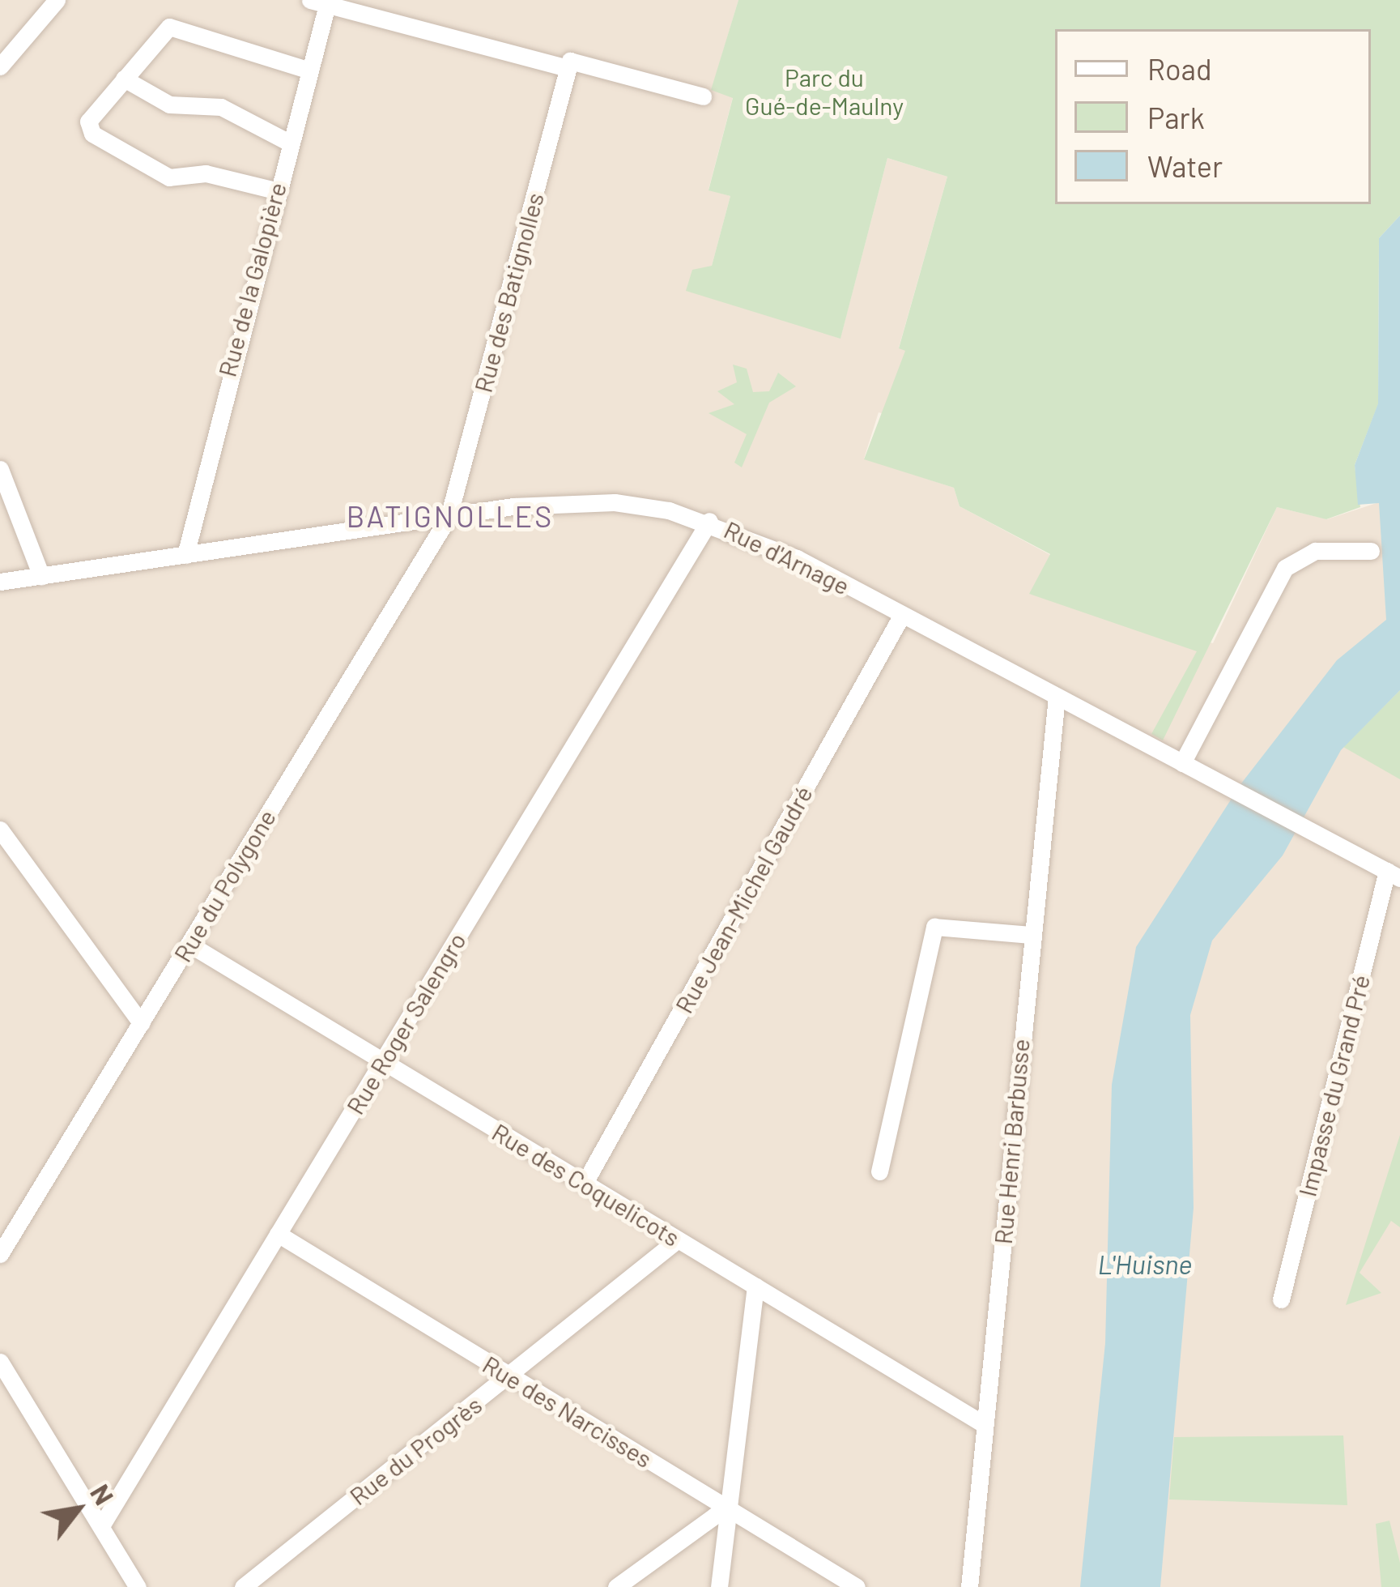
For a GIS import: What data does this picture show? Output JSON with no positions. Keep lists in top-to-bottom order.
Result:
{
  "streets": {
    "street": [
      "Rue de la Galopière",
      "Rue des Batignolles",
      "Rue d'Arnage",
      "Rue du Polygone",
      "Rue Jean-Michel Gaudré",
      "Rue Roger Salengro",
      "Impasse du Grand Pré",
      "Rue Henri Barbusse",
      "Rue des Coquelicots",
      "Rue des Narcisses",
      "Rue du Progrès"
    ]
  },
  "crossings": [
    ["Rue de la Galopière", "Rue d'Arnage"],
    ["Rue des Batignolles", "Rue d'Arnage"],
    ["Rue des Batignolles", "Rue du Polygone"],
    ["Rue d'Arnage", "Rue du Polygone"],
    ["Rue d'Arnage", "Rue Jean-Michel Gaudré"],
    ["Rue d'Arnage", "Rue Roger Salengro"],
    ["Rue d'Arnage", "Impasse du Grand Pré"],
    ["Rue d'Arnage", "Rue Henri Barbusse"],
    ["Rue du Polygone", "Rue des Coquelicots"],
    ["Rue Jean-Michel Gaudré", "Rue des Coquelicots"],
    ["Rue Roger Salengro", "Rue des Coquelicots"],
    ["Rue Roger Salengro", "Rue des Narcisses"],
    ["Rue Henri Barbusse", "Rue des Coquelicots"],
    ["Rue des Coquelicots", "Rue du Progrès"],
    ["Rue des Narcisses", "Rue du Progrès"]
  ],
  "districts": ["BATIGNOLLES"],
  "water": ["L'Huisne"],
  "parks": ["Parc du Gué-de-Maulny"],
  "legend": ["Road", "Park", "Water"],
  "north": "top right"
}
